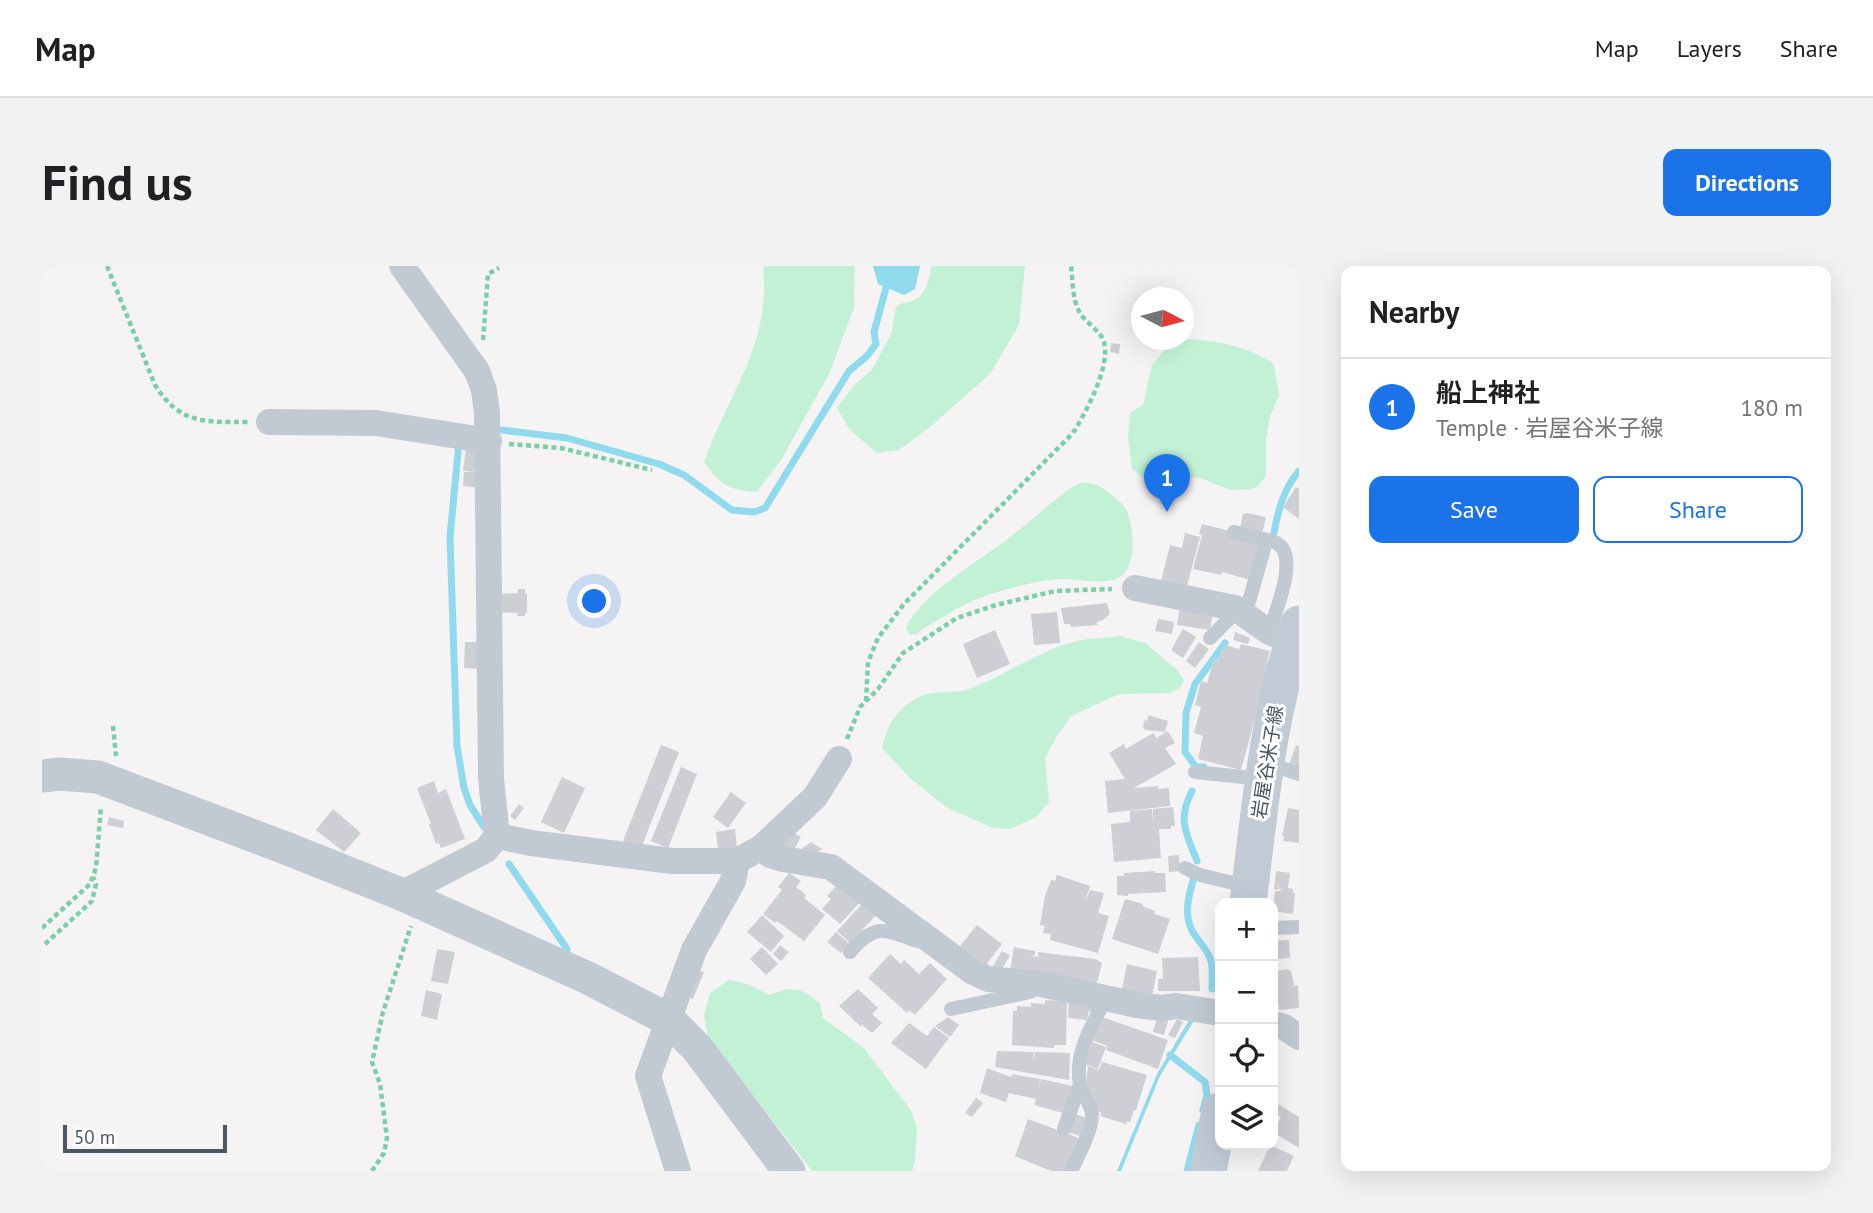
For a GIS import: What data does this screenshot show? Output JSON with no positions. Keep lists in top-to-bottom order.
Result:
{
  "streets": {
    "main road": ["岩屋谷米子線"]
  },
  "scale_bar": "50 m",
  "north": "right",
  "page": {
    "header": "Map",
    "nav": ["Map", "Layers", "Share"],
    "buttons": [
      "Directions",
      ["Save", "Share"]
    ],
    "title": "Find us",
    "heading": "Nearby",
    "list": [
      {
        "mark": "1",
        "name": "船上神社",
        "note": "Temple · 岩屋谷米子線",
        "value": "180 m"
      }
    ],
    "pins": "1",
    "map_buttons": ["+", "−"],
    "scale": "50 m"
  }
}
